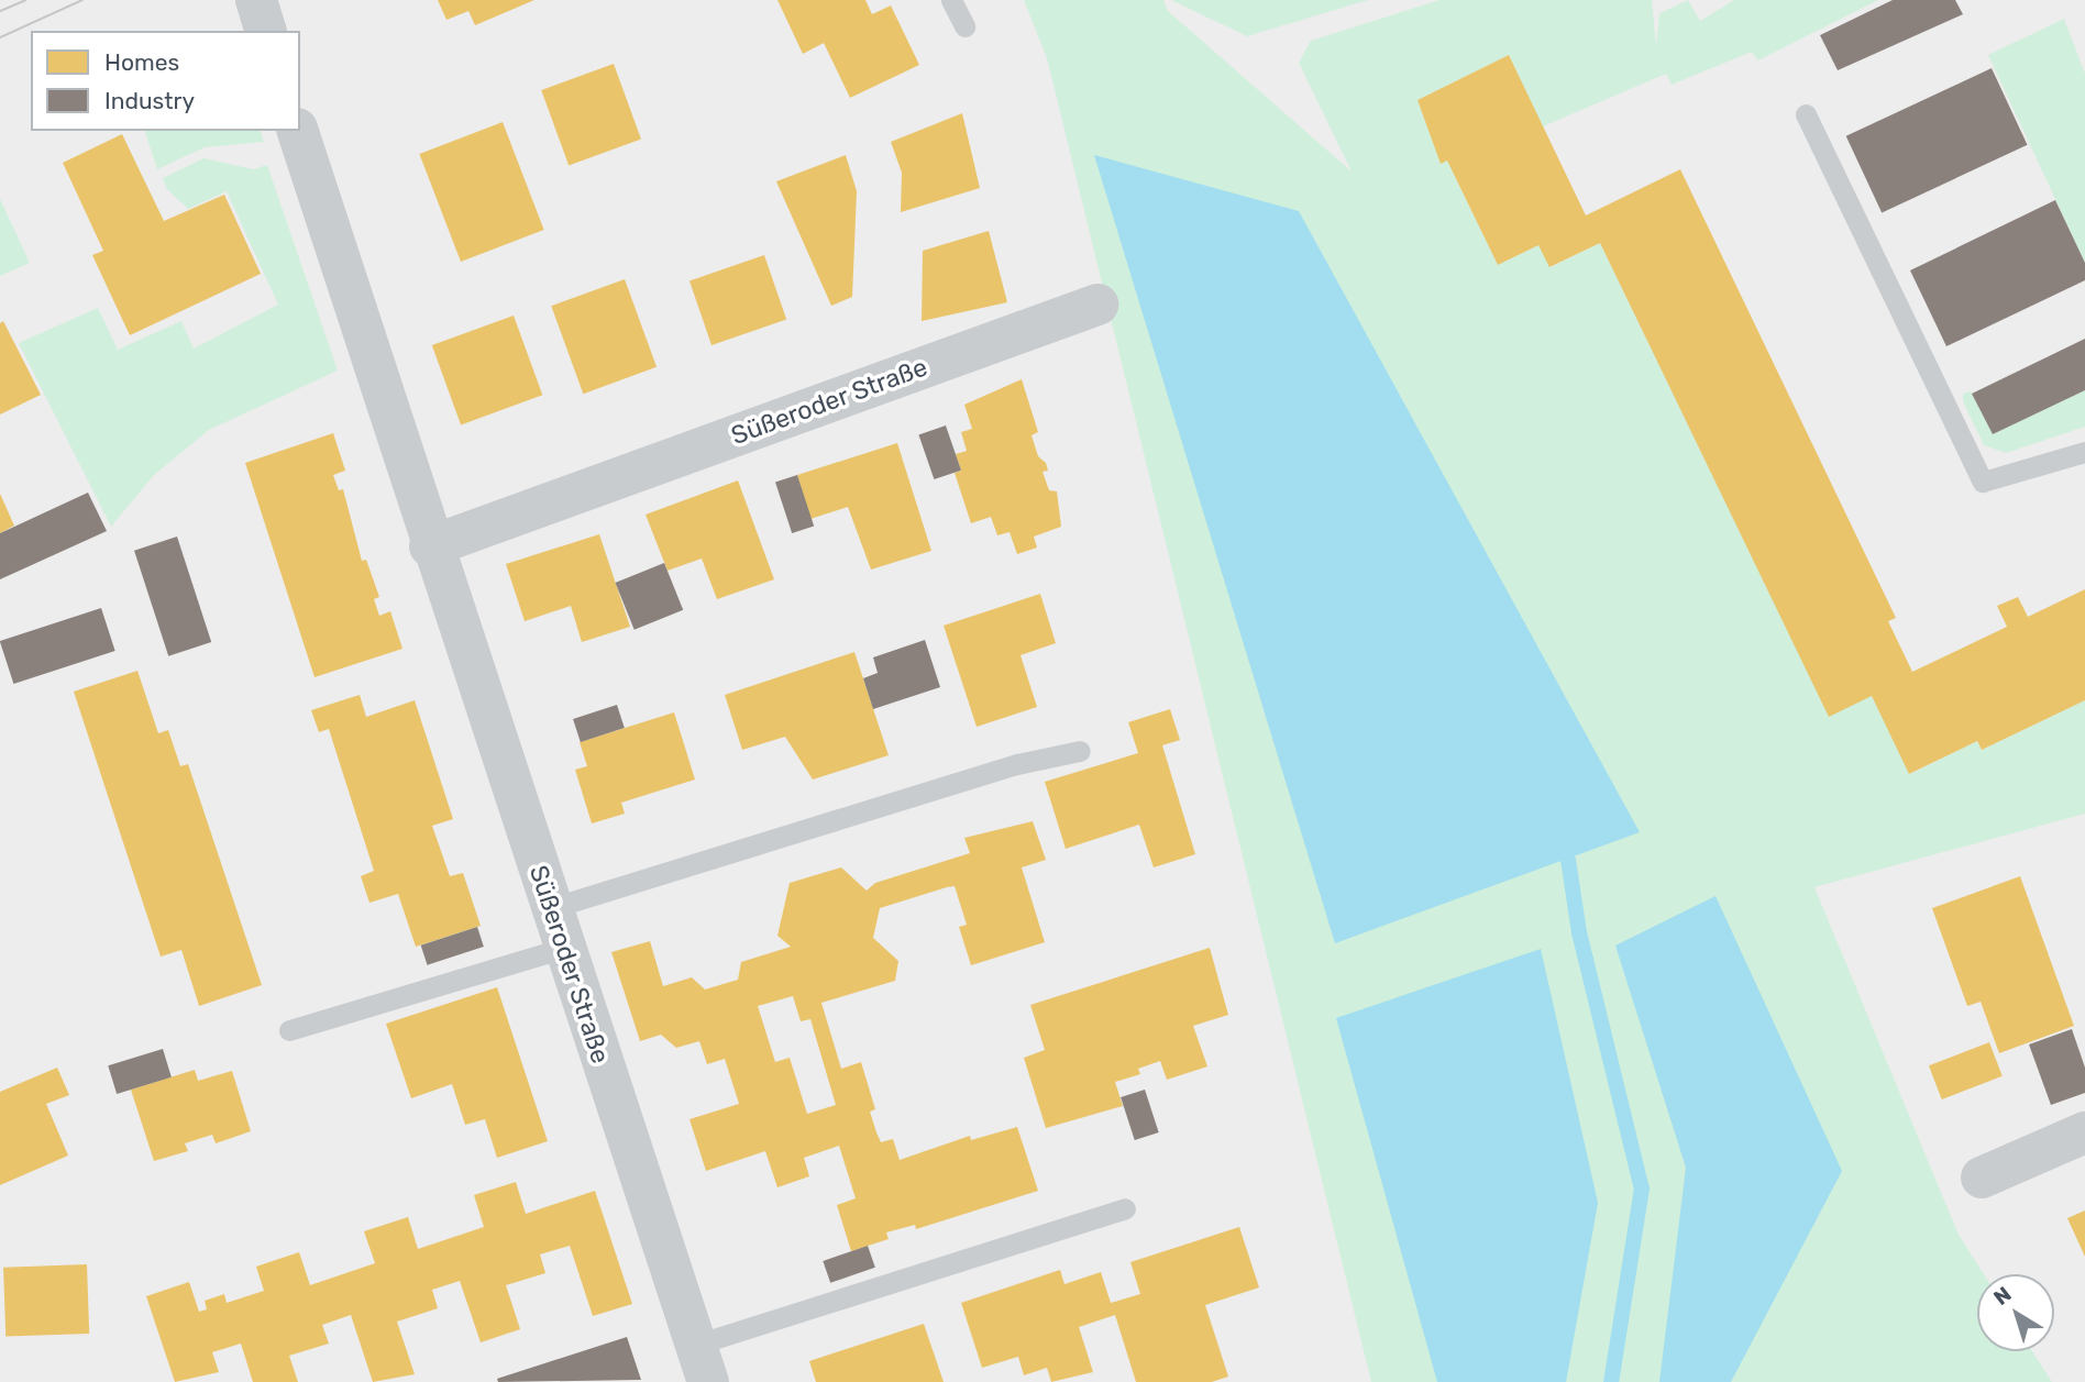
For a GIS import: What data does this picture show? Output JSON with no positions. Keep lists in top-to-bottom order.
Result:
{
  "streets": {
    "street": ["Süßeroder Straße"]
  },
  "legend": ["Homes", "Industry"],
  "north": "top left"
}
